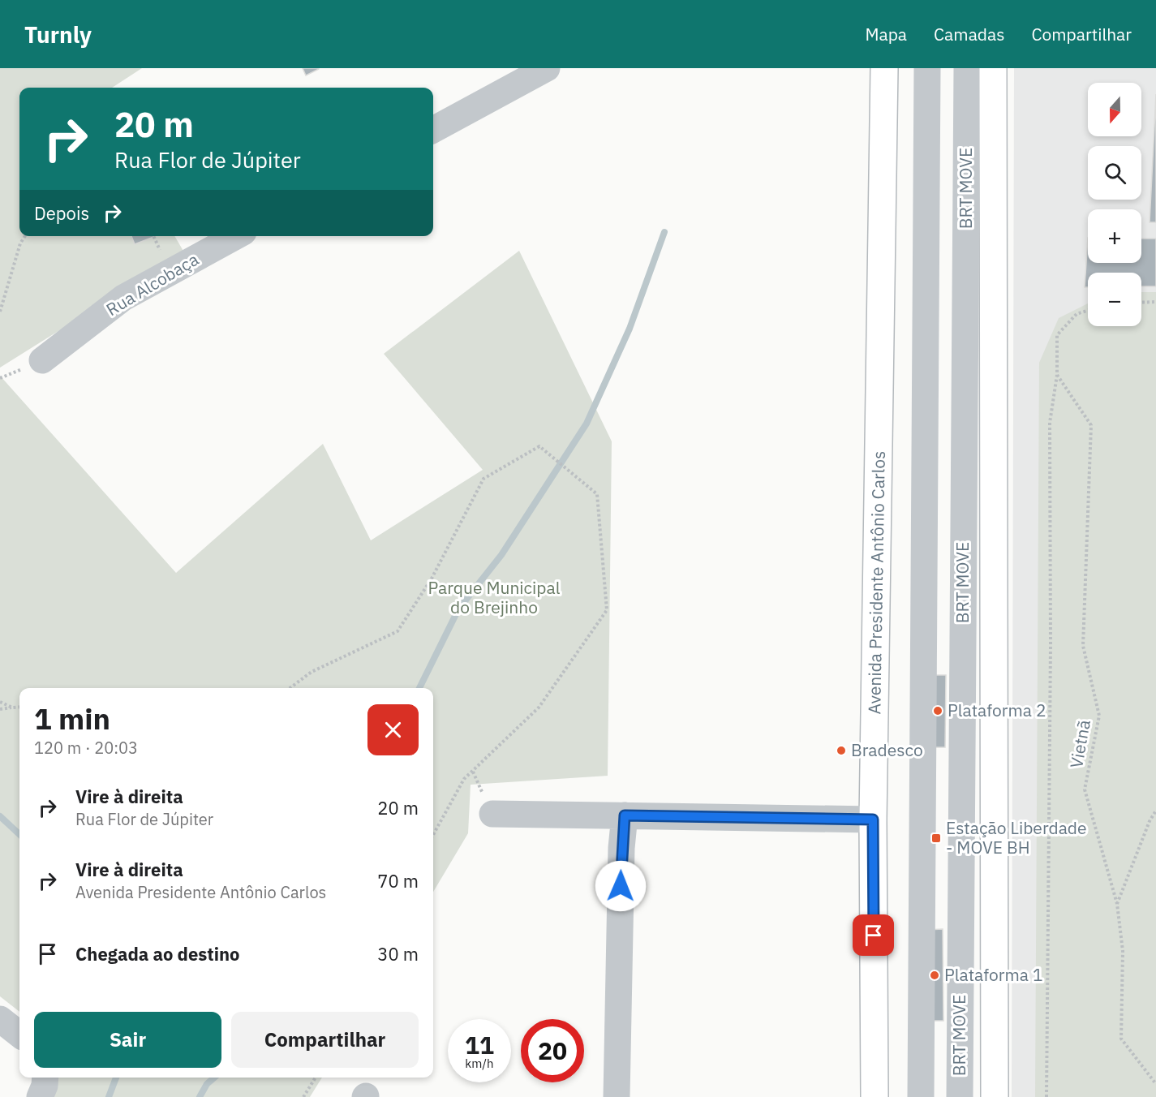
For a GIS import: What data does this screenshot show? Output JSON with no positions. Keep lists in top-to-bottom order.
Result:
{
  "streets": {
    "highway": ["Avenida Presidente Antônio Carlos"],
    "street": ["BRT MOVE", "Rua Alcobaça"],
    "path": ["Vietnã"]
  },
  "parks": ["Parque Municipal do Brejinho"],
  "places": {
    "other": ["Plataforma 2", "Bradesco", "Plataforma 1"],
    "transit": ["Estação Liberdade - MOVE BH"]
  },
  "north": "bottom",
  "page": {
    "header": "Turnly",
    "nav": ["Mapa", "Camadas", "Compartilhar"],
    "map_buttons": ["+", "−"],
    "turn": ["20 m", "Rua Flor de Júpiter"],
    "then": "Depois",
    "heading": ["1 min", "120 m · 20:03"],
    "list": [
      {
        "name": "Vire à direita",
        "note": "Rua Flor de Júpiter",
        "value": "20 m"
      },
      {
        "name": "Vire à direita",
        "note": "Avenida Presidente Antônio Carlos",
        "value": "70 m"
      },
      {
        "name": "Chegada ao destino",
        "value": "30 m"
      }
    ],
    "buttons": ["Sair", "Compartilhar"],
    "speed": "11 km/h",
    "limit": "20"
  }
}
